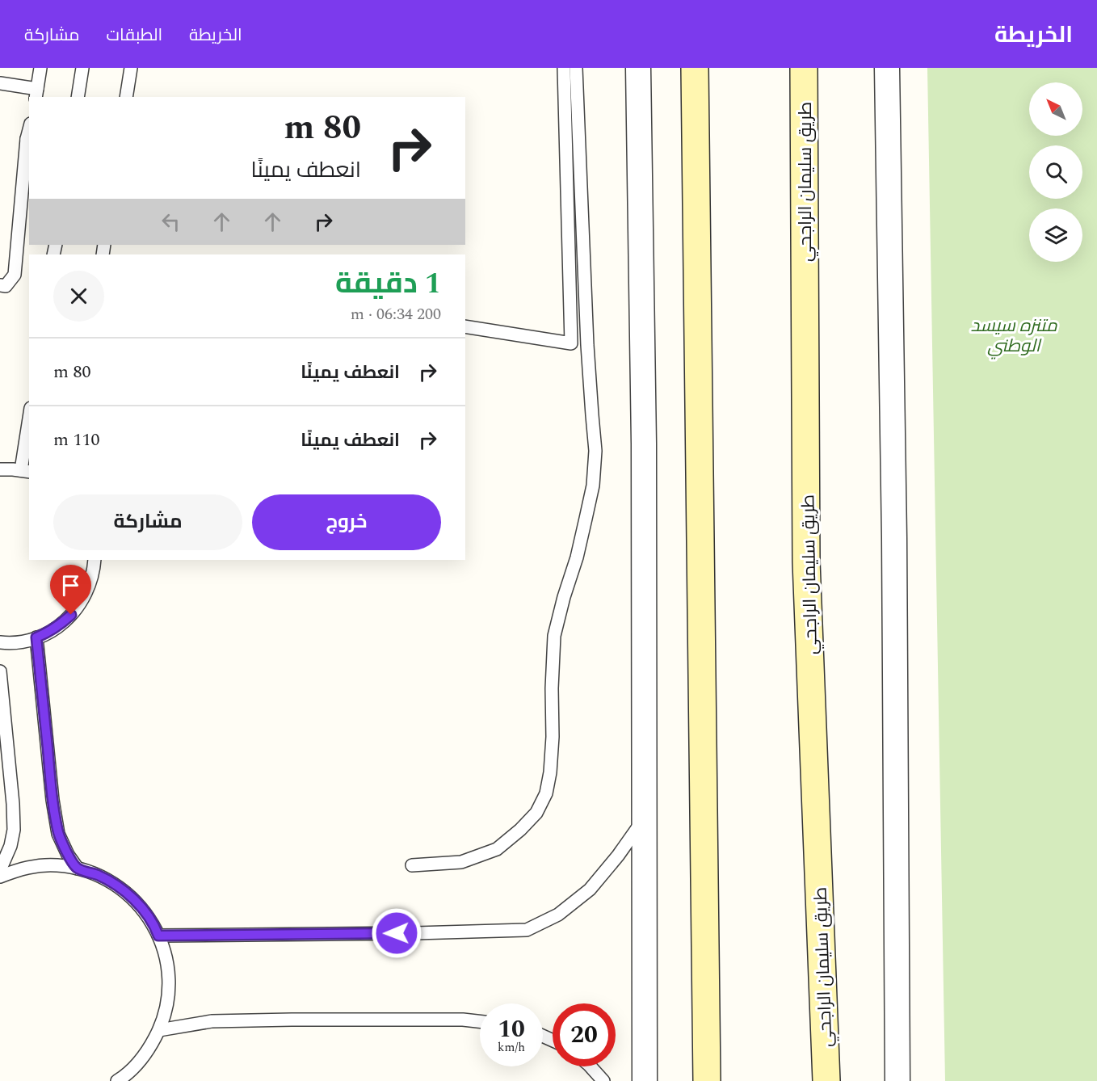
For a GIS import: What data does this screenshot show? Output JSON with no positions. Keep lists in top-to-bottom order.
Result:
{
  "streets": {
    "main road": ["طريق سليمان الراجحي"]
  },
  "parks": ["متنزه سيسد الوطني"],
  "north": "top left",
  "page": {
    "header": "الخريطة",
    "nav": ["الخريطة", "الطبقات", "مشاركة"],
    "turn": ["80 m", "انعطف يمينًا"],
    "heading": ["1 دقيقة", "200 m · 06:34"],
    "list": [
      {
        "name": "انعطف يمينًا",
        "value": "80 m"
      },
      {
        "name": "انعطف يمينًا",
        "value": "110 m"
      }
    ],
    "buttons": ["خروج", "مشاركة"],
    "speed": "10 km/h",
    "limit": "20"
  }
}
